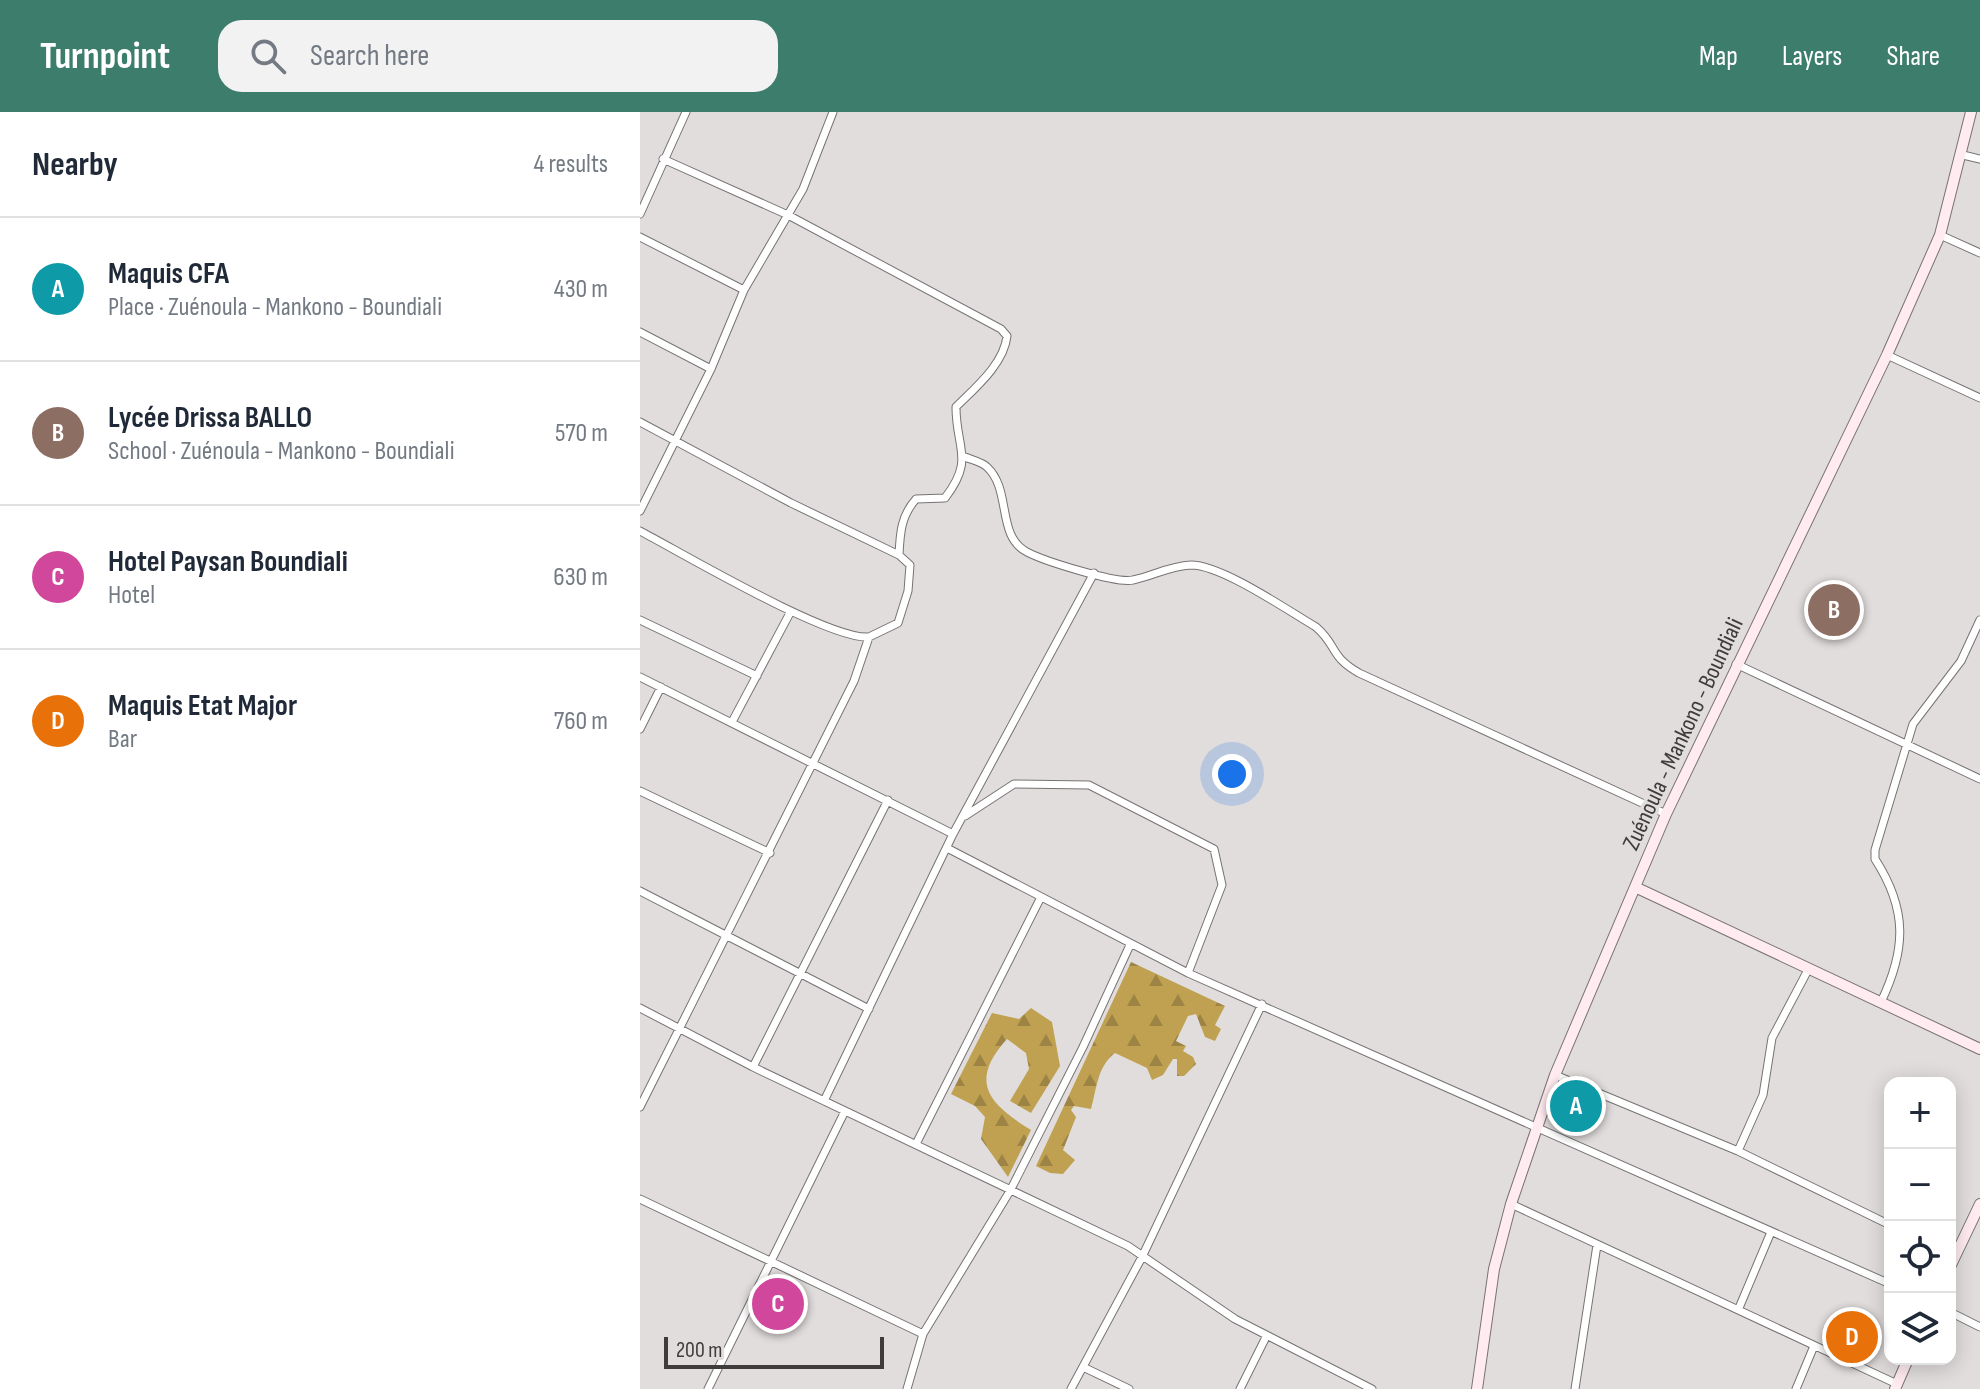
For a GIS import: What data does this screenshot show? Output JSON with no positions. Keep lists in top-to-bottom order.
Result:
{
  "streets": {
    "main road": ["Zuénoula - Mankono - Boundiali"]
  },
  "scale_bar": "200 m",
  "page": {
    "header": "Turnpoint",
    "search": "Search here",
    "nav": ["Map", "Layers", "Share"],
    "heading": ["Nearby", "4 results"],
    "list": [
      {
        "mark": "A",
        "name": "Maquis CFA",
        "note": "Place · Zuénoula - Mankono - Boundiali",
        "value": "430 m"
      },
      {
        "mark": "B",
        "name": "Lycée Drissa BALLO",
        "note": "School · Zuénoula - Mankono - Boundiali",
        "value": "570 m"
      },
      {
        "mark": "C",
        "name": "Hotel Paysan Boundiali",
        "note": "Hotel",
        "value": "630 m"
      },
      {
        "mark": "D",
        "name": "Maquis Etat Major",
        "note": "Bar",
        "value": "760 m"
      }
    ],
    "pins": [
      "B",
      "A",
      "C",
      "D"
    ],
    "map_buttons": ["+", "−"],
    "scale": "200 m"
  }
}
